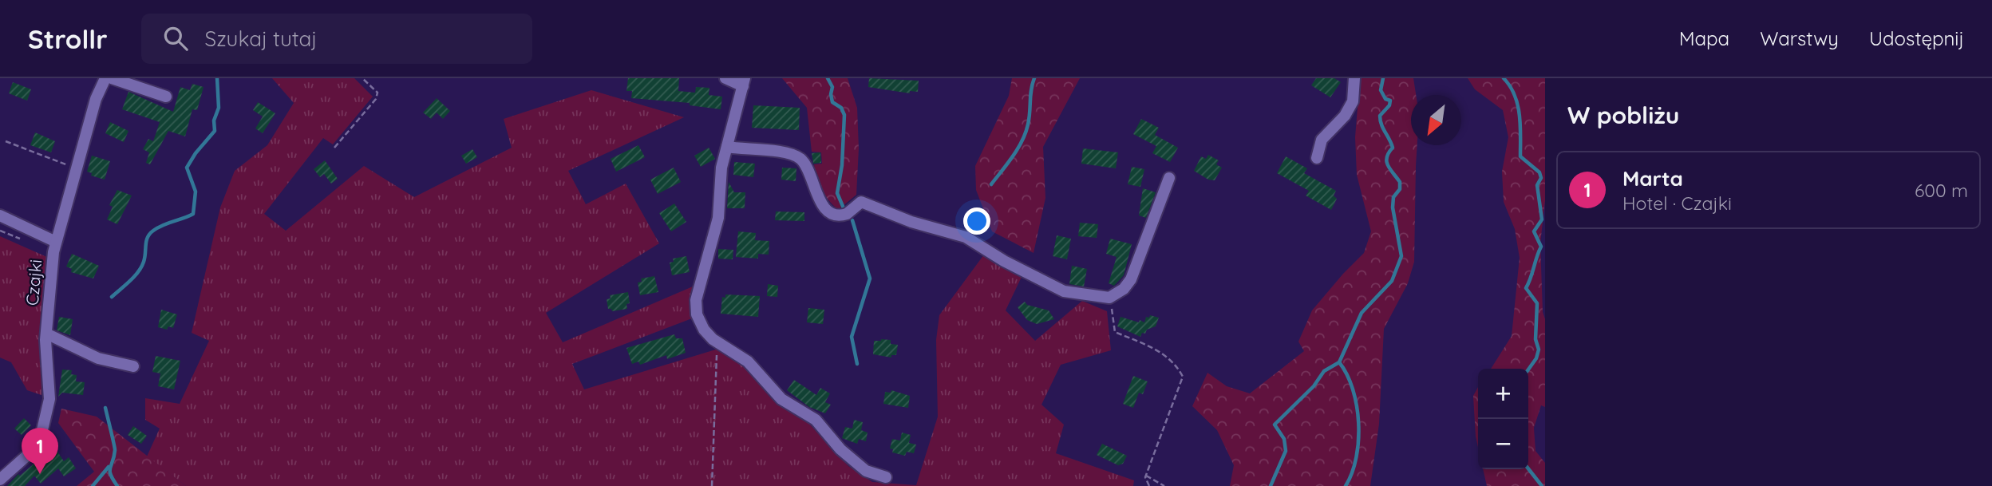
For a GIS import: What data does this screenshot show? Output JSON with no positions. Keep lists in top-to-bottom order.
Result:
{
  "streets": {
    "street": ["Czajki"]
  },
  "north": "bottom left",
  "page": {
    "header": "Strollr",
    "search": "Szukaj tutaj",
    "nav": ["Mapa", "Warstwy", "Udostępnij"],
    "heading": "W pobliżu",
    "list": [
      {
        "mark": "1",
        "name": "Marta",
        "note": "Hotel · Czajki",
        "value": "600 m"
      }
    ],
    "map_buttons": ["+", "−"],
    "pins": "1"
  }
}
